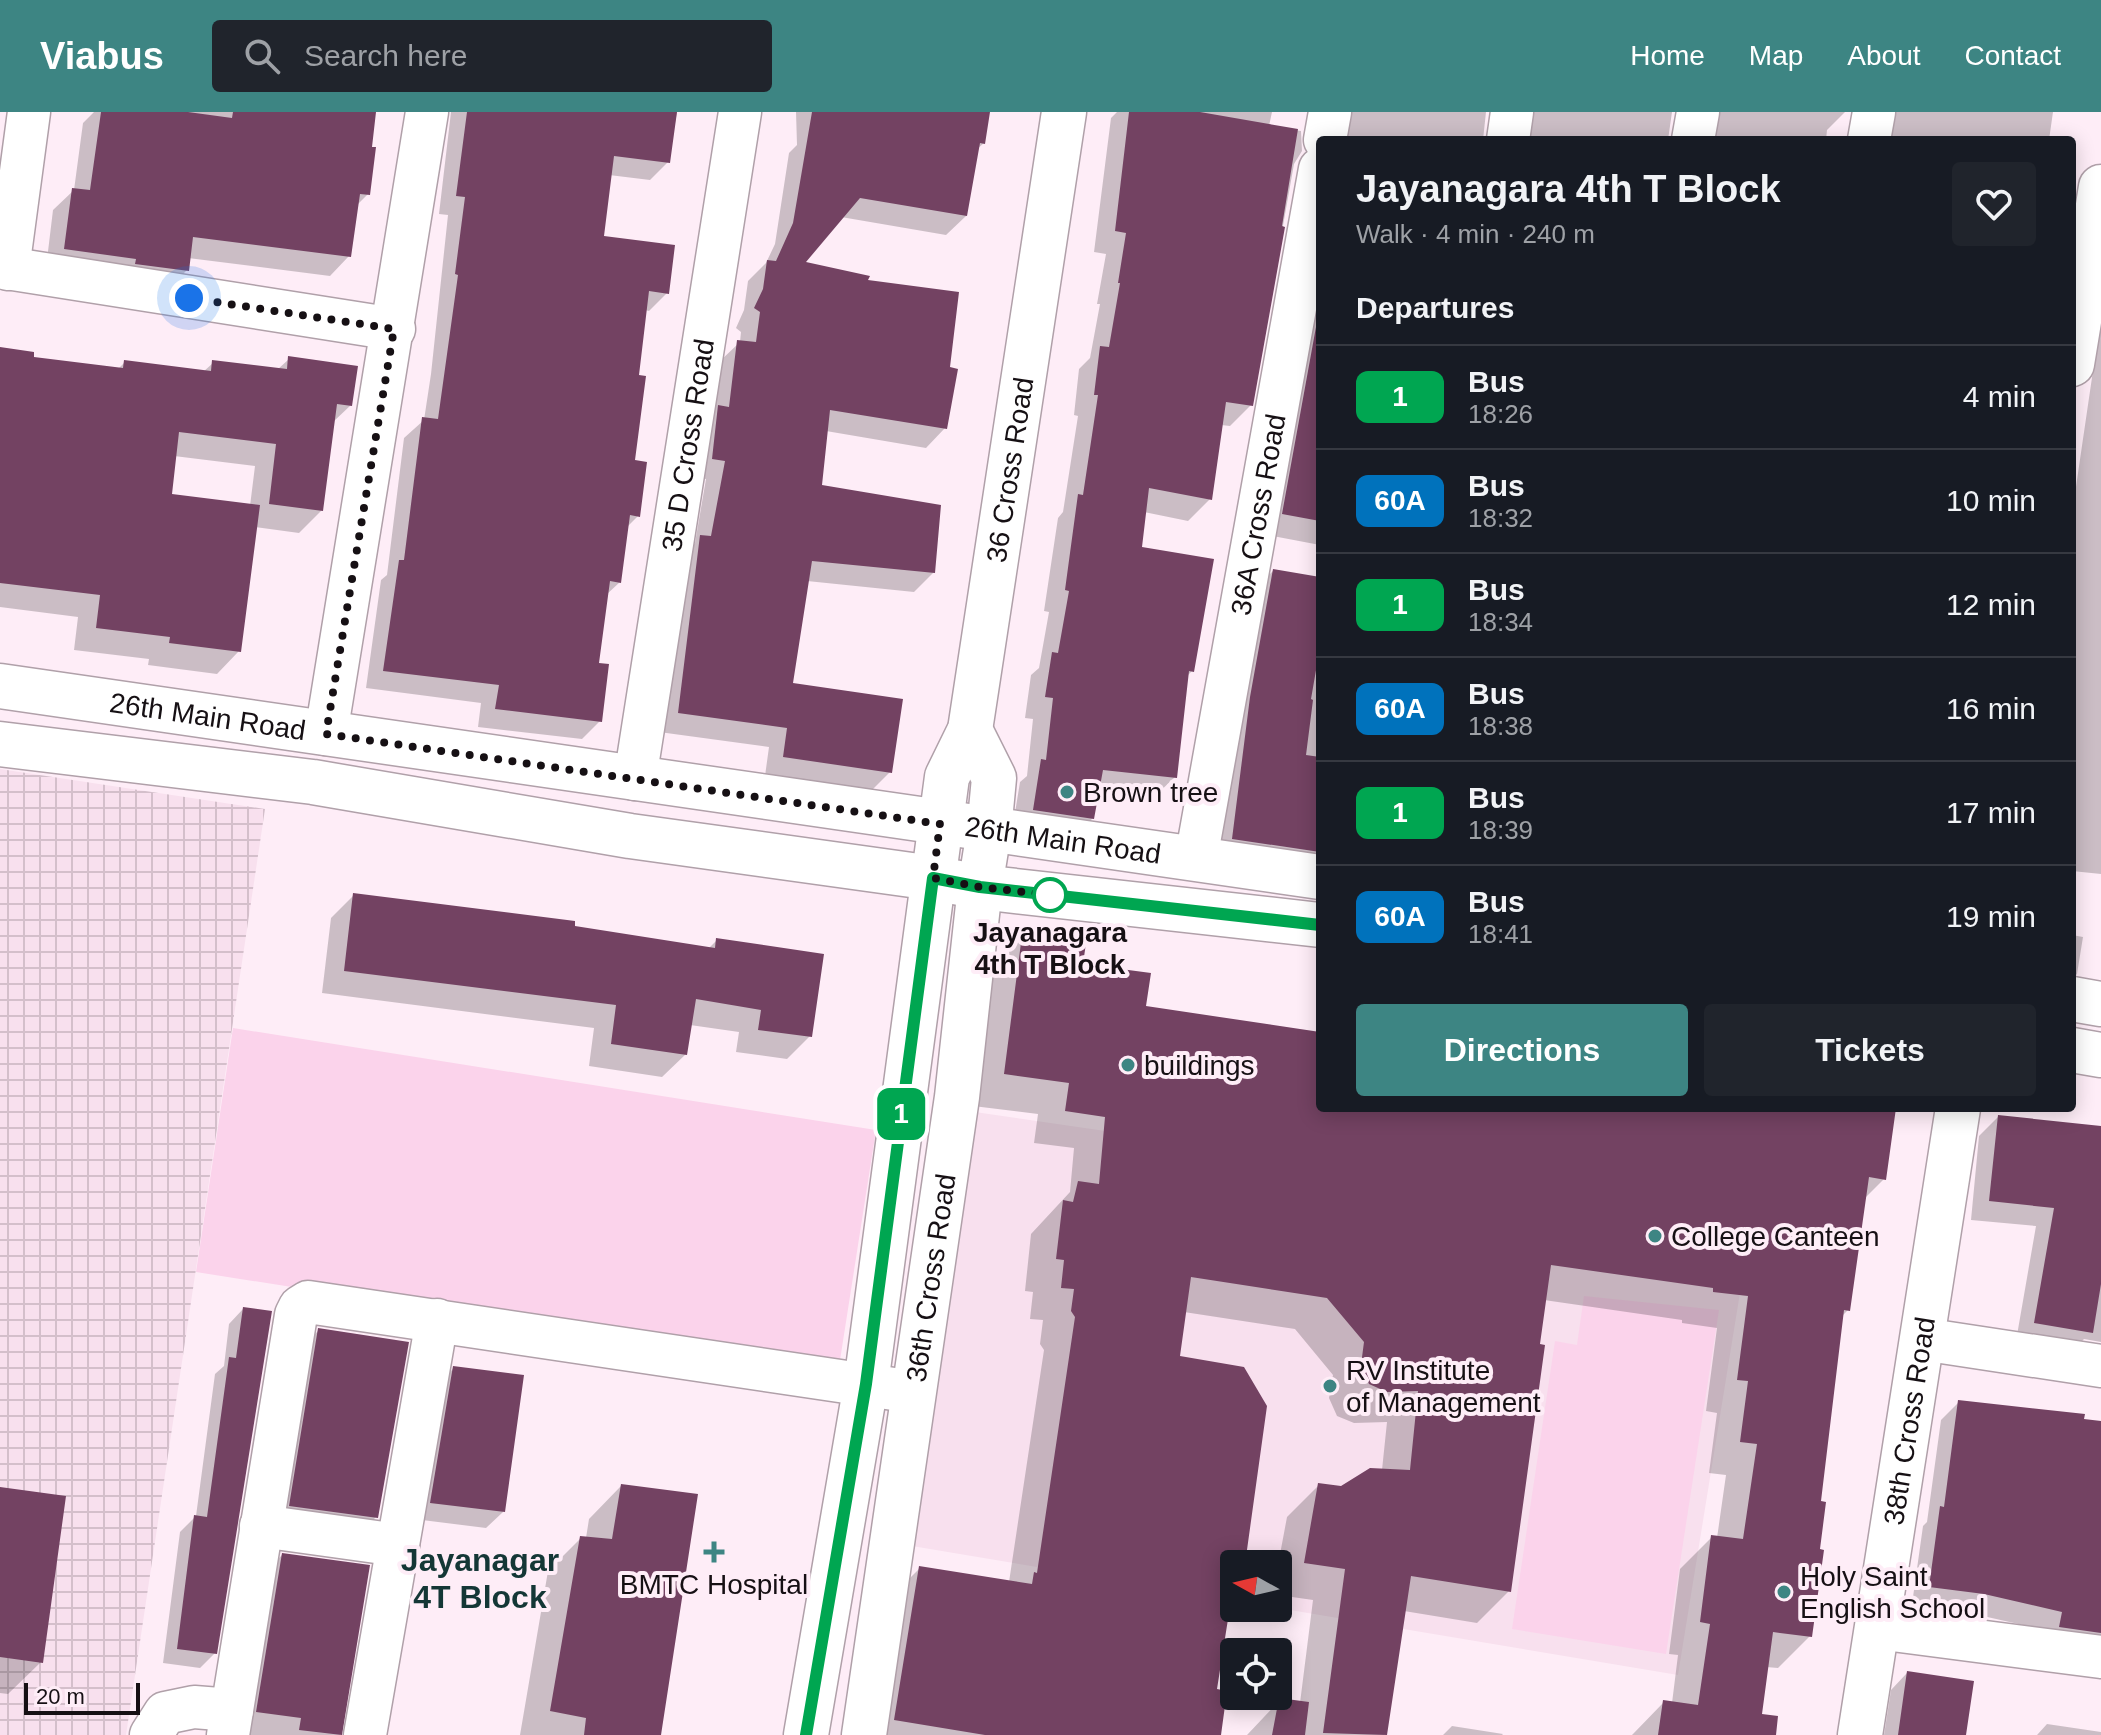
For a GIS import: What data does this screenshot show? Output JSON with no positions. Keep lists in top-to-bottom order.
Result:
{
  "streets": {
    "street": [
      "35 D Cross Road",
      "36 Cross Road",
      "36A Cross Road",
      "26th Main Road",
      "36th Cross Road",
      "38th Cross Road"
    ]
  },
  "crossings": [
    ["35 D Cross Road", "26th Main Road"],
    ["36 Cross Road", "26th Main Road"],
    ["36 Cross Road", "36th Cross Road"],
    ["36A Cross Road", "26th Main Road"],
    ["26th Main Road", "36th Cross Road"]
  ],
  "districts": ["Jayanagar 4T Block"],
  "places": {
    "other": [
      "Brown tree",
      "Jayanagara 4th T Block",
      "buildings",
      "College Canteen",
      "RV Institute of Management",
      "Holy Saint English School"
    ],
    "health": ["BMTC Hospital"]
  },
  "lines": ["bus line 1"],
  "scale_bar": "20 m",
  "north": "left",
  "page": {
    "header": "Viabus",
    "search": "Search here",
    "nav": [
      "Home",
      "Map",
      "About",
      "Contact"
    ],
    "on_map": "1",
    "heading": [
      ["Jayanagara 4th T Block", "Walk · 4 min · 240 m"],
      "Departures"
    ],
    "list": [
      {
        "mark": "1",
        "name": "Bus",
        "note": "18:26",
        "value": "4 min"
      },
      {
        "mark": "60A",
        "name": "Bus",
        "note": "18:32",
        "value": "10 min"
      },
      {
        "mark": "1",
        "name": "Bus",
        "note": "18:34",
        "value": "12 min"
      },
      {
        "mark": "60A",
        "name": "Bus",
        "note": "18:38",
        "value": "16 min"
      },
      {
        "mark": "1",
        "name": "Bus",
        "note": "18:39",
        "value": "17 min"
      },
      {
        "mark": "60A",
        "name": "Bus",
        "note": "18:41",
        "value": "19 min"
      }
    ],
    "buttons": ["Directions", "Tickets"],
    "scale": "20 m"
  }
}
